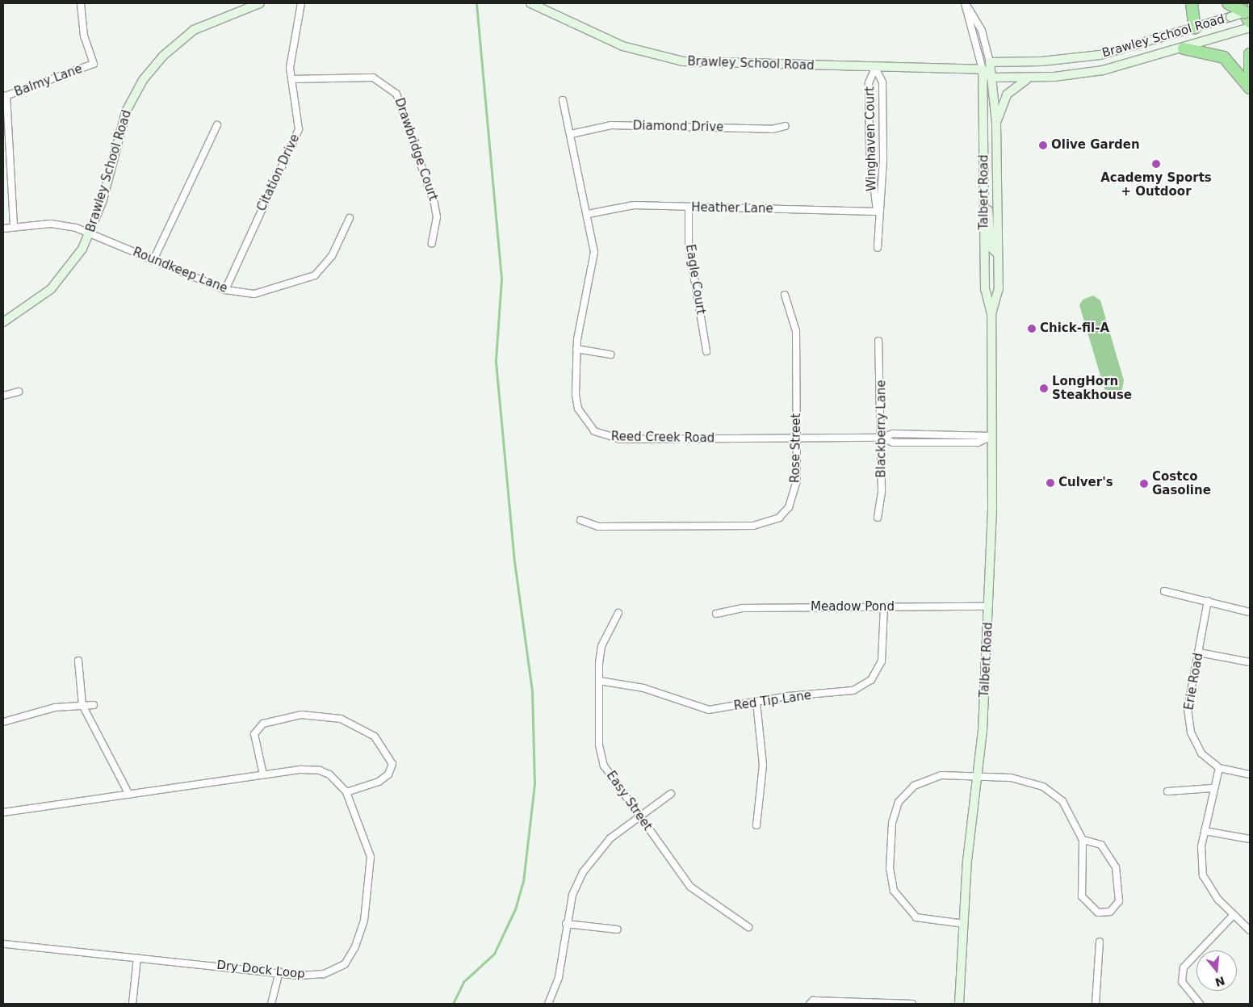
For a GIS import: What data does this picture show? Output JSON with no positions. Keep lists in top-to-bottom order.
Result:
{
  "streets": {
    "main road": ["Brawley School Road", "Talbert Road"],
    "street": [
      "Balmy Lane",
      "Diamond Drive",
      "Winghaven Court",
      "Drawbridge Court",
      "Citation Drive",
      "Heather Lane",
      "Roundkeep Lane",
      "Eagle Court",
      "Blackberry Lane",
      "Reed Creek Road",
      "Rose Street",
      "Meadow Pond",
      "Erie Road",
      "Red Tip Lane",
      "Easy Street",
      "Dry Dock Loop"
    ]
  },
  "crossings": [
    ["Brawley School Road", "Winghaven Court"],
    ["Brawley School Road", "Talbert Road"],
    ["Brawley School Road", "Roundkeep Lane"],
    ["Diamond Drive", "Reed Creek Road"],
    ["Winghaven Court", "Heather Lane"],
    ["Drawbridge Court", "Citation Drive"],
    ["Citation Drive", "Roundkeep Lane"],
    ["Talbert Road", "Reed Creek Road"],
    ["Talbert Road", "Meadow Pond"],
    ["Heather Lane", "Eagle Court"],
    ["Heather Lane", "Reed Creek Road"],
    ["Blackberry Lane", "Reed Creek Road"],
    ["Reed Creek Road", "Rose Street"],
    ["Meadow Pond", "Red Tip Lane"],
    ["Red Tip Lane", "Easy Street"]
  ],
  "places": [
    "Olive Garden",
    "Academy Sports + Outdoor",
    "Chick-fil-A",
    "LongHorn Steakhouse",
    "Culver's",
    "Costco Gasoline"
  ],
  "north": "bottom"
}
